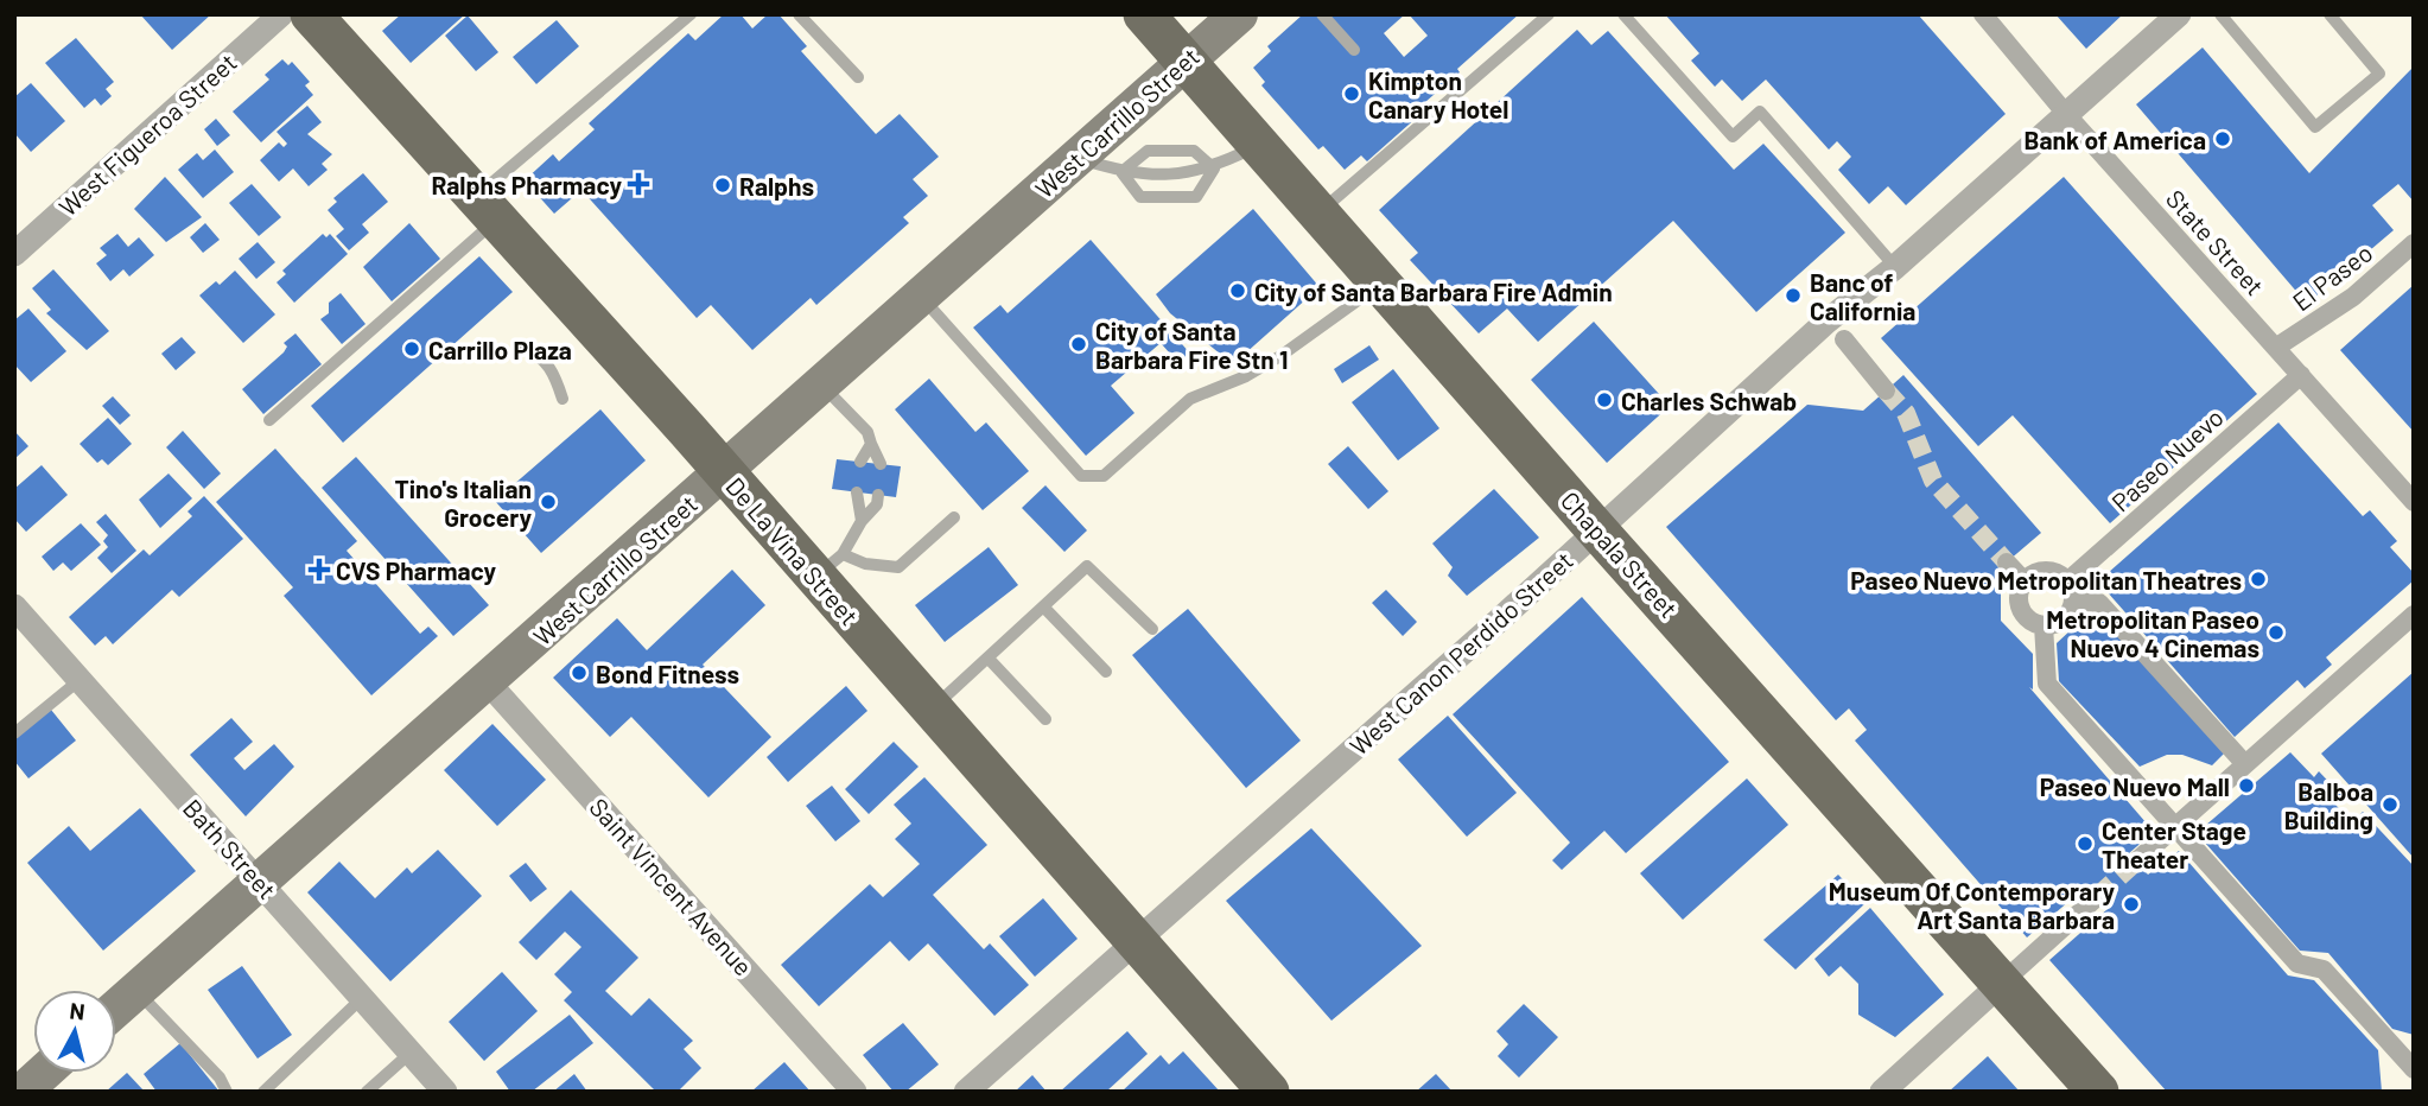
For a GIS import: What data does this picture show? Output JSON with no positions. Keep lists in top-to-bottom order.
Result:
{
  "streets": {
    "main road": ["West Carrillo Street", "De La Vina Street", "Chapala Street"],
    "street": [
      "West Figueroa Street",
      "State Street",
      "El Paseo",
      "Paseo Nuevo",
      "West Canon Perdido Street",
      "Bath Street",
      "Saint Vincent Avenue"
    ]
  },
  "crossings": [
    ["West Carrillo Street", "De La Vina Street"],
    ["West Carrillo Street", "Chapala Street"],
    ["West Carrillo Street", "Bath Street"],
    ["West Carrillo Street", "Saint Vincent Avenue"],
    ["State Street", "El Paseo"],
    ["State Street", "Paseo Nuevo"],
    ["State Street", "West Canon Perdido Street"],
    ["De La Vina Street", "West Canon Perdido Street"],
    ["Chapala Street", "West Canon Perdido Street"]
  ],
  "places": {
    "other": [
      "Kimpton Canary Hotel",
      "Bank of America",
      "Ralphs",
      "City of Santa Barbara Fire Admin",
      "Banc of California",
      "City of Santa Barbara Fire Stn 1",
      "Carrillo Plaza",
      "Charles Schwab",
      "Tino's Italian Grocery",
      "Paseo Nuevo Metropolitan Theatres",
      "Metropolitan Paseo Nuevo 4 Cinemas",
      "Bond Fitness",
      "Paseo Nuevo Mall",
      "Balboa Building",
      "Center Stage Theater",
      "Museum Of Contemporary Art Santa Barbara"
    ],
    "health": ["Ralphs Pharmacy", "CVS Pharmacy"]
  },
  "north": "top"
}
